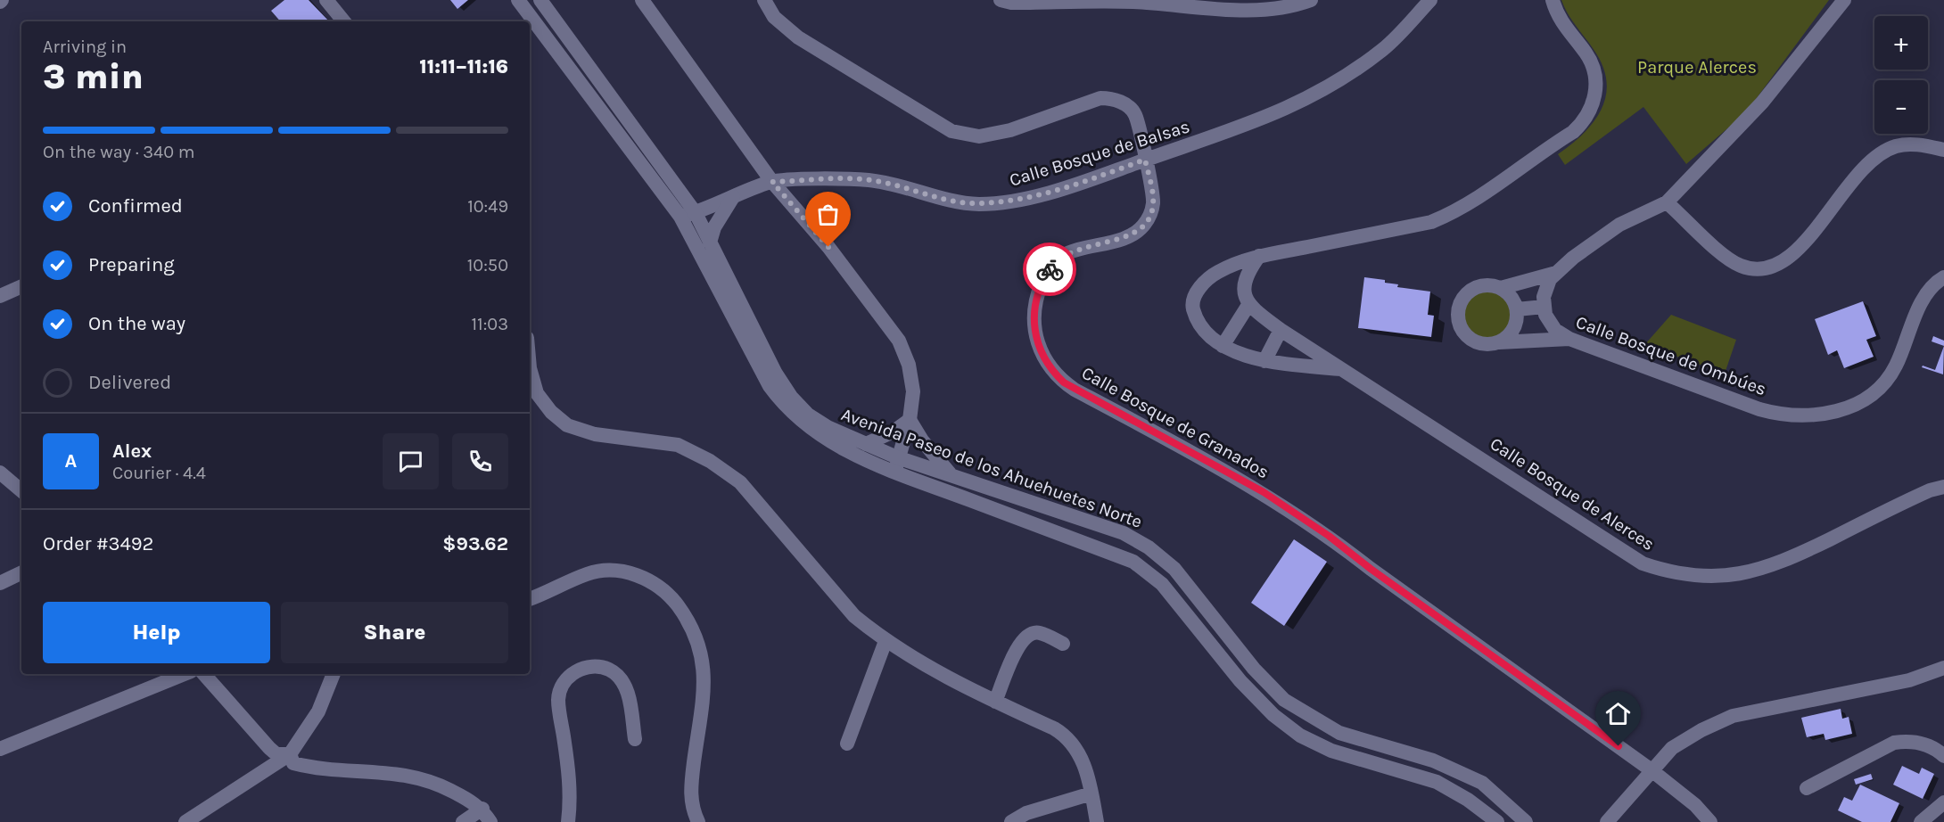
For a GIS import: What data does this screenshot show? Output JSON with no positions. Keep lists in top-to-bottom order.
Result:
{
  "streets": {
    "street": [
      "Calle Bosque de Balsas",
      "Calle Bosque de Ombúes",
      "Calle Bosque de Granados",
      "Avenida Paseo de los Ahuehuetes Norte",
      "Calle Bosque de Alerces"
    ]
  },
  "crossings": [
    ["Calle Bosque de Balsas", "Calle Bosque de Granados"],
    ["Calle Bosque de Balsas", "Avenida Paseo de los Ahuehuetes Norte"]
  ],
  "parks": ["Parque Alerces"],
  "page": {
    "map_buttons": ["+", "−"],
    "heading": ["3 min", "Arriving in", "11:11–11:16"],
    "panel": [
      "Alex",
      "Courier · 4.4",
      "Order #3492",
      "$93.62"
    ],
    "bar": "On the way · 340 m",
    "list": [
      ["Confirmed", "10:49"],
      ["Preparing", "10:50"],
      ["On the way", "11:03"],
      "Delivered"
    ],
    "round": "A",
    "buttons": ["Help", "Share"]
  }
}
